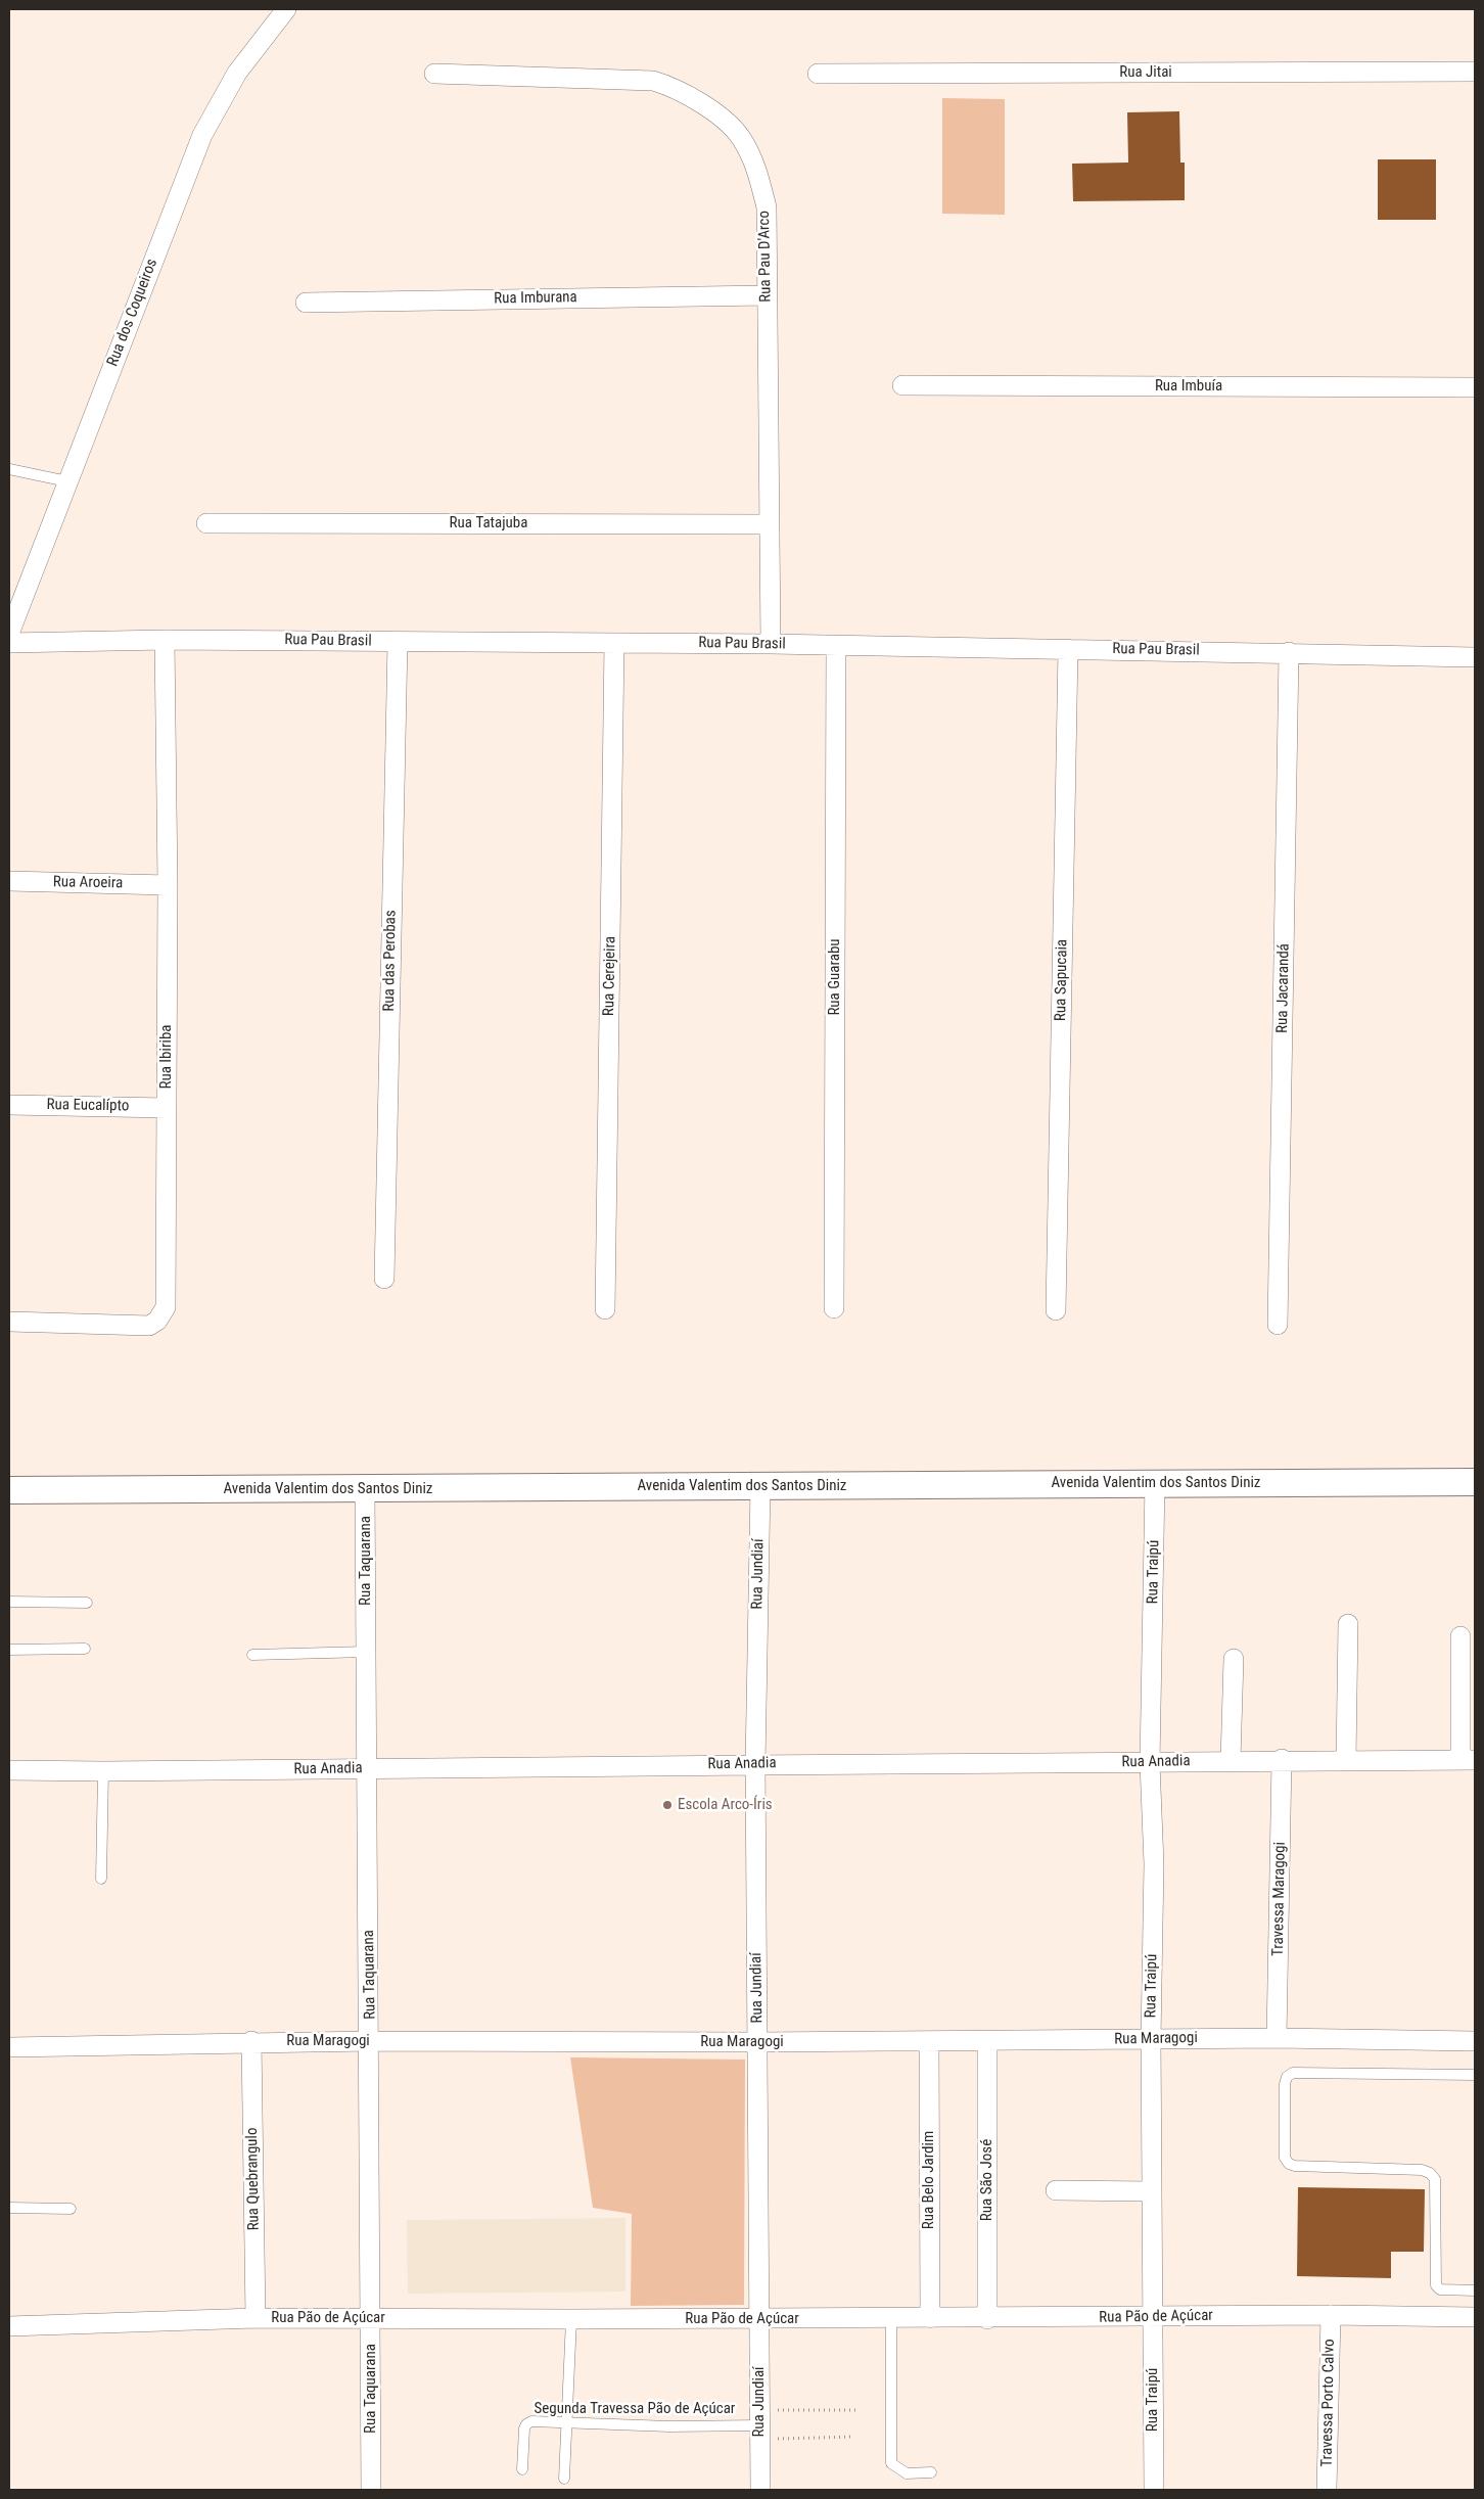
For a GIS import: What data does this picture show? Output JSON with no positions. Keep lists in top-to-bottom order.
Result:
{
  "streets": {
    "street": [
      "Rua Jitai",
      "Rua Pau D'Arco",
      "Rua Imburana",
      "Rua dos Coqueiros",
      "Rua Imbuía",
      "Rua Tatajuba",
      "Rua Pau Brasil",
      "Rua Aroeira",
      "Rua das Perobas",
      "Rua Cerejeira",
      "Rua Guarabu",
      "Rua Sapucaia",
      "Rua Jacarandá",
      "Rua Ibiriba",
      "Rua Eucalípto",
      "Avenida Valentim dos Santos Diniz",
      "Rua Taquarana",
      "Rua Traipú",
      "Rua Jundiaí",
      "Rua Anadia",
      "Travessa Maragogi",
      "Rua Maragogi",
      "Rua Quebrangulo",
      "Rua Belo Jardim",
      "Rua São José",
      "Rua Pão de Açúcar",
      "Travessa Porto Calvo"
    ],
    "lane": ["Segunda Travessa Pão de Açúcar"]
  },
  "crossings": [
    ["Rua Pau D'Arco", "Rua Imburana"],
    ["Rua Pau D'Arco", "Rua Tatajuba"],
    ["Rua Pau D'Arco", "Rua Pau Brasil"],
    ["Rua Pau Brasil", "Rua das Perobas"],
    ["Rua Pau Brasil", "Rua Cerejeira"],
    ["Rua Pau Brasil", "Rua Guarabu"],
    ["Rua Pau Brasil", "Rua Sapucaia"],
    ["Rua Pau Brasil", "Rua Jacarandá"],
    ["Rua Pau Brasil", "Rua Ibiriba"],
    ["Rua Aroeira", "Rua Ibiriba"],
    ["Rua Ibiriba", "Rua Eucalípto"],
    ["Avenida Valentim dos Santos Diniz", "Rua Taquarana"],
    ["Avenida Valentim dos Santos Diniz", "Rua Traipú"],
    ["Avenida Valentim dos Santos Diniz", "Rua Jundiaí"],
    ["Rua Taquarana", "Rua Anadia"],
    ["Rua Taquarana", "Rua Maragogi"],
    ["Rua Taquarana", "Rua Pão de Açúcar"],
    ["Rua Traipú", "Rua Anadia"],
    ["Rua Traipú", "Rua Maragogi"],
    ["Rua Traipú", "Rua Pão de Açúcar"],
    ["Rua Jundiaí", "Rua Anadia"],
    ["Rua Jundiaí", "Rua Maragogi"],
    ["Rua Jundiaí", "Rua Pão de Açúcar"],
    ["Rua Jundiaí", "Segunda Travessa Pão de Açúcar"],
    ["Rua Anadia", "Travessa Maragogi"],
    ["Travessa Maragogi", "Rua Maragogi"],
    ["Rua Maragogi", "Rua Quebrangulo"],
    ["Rua Maragogi", "Rua Belo Jardim"],
    ["Rua Maragogi", "Rua São José"],
    ["Rua Quebrangulo", "Rua Pão de Açúcar"],
    ["Rua Belo Jardim", "Rua Pão de Açúcar"],
    ["Rua São José", "Rua Pão de Açúcar"],
    ["Rua Pão de Açúcar", "Travessa Porto Calvo"]
  ],
  "places": ["Escola Arco-Íris"]
}
